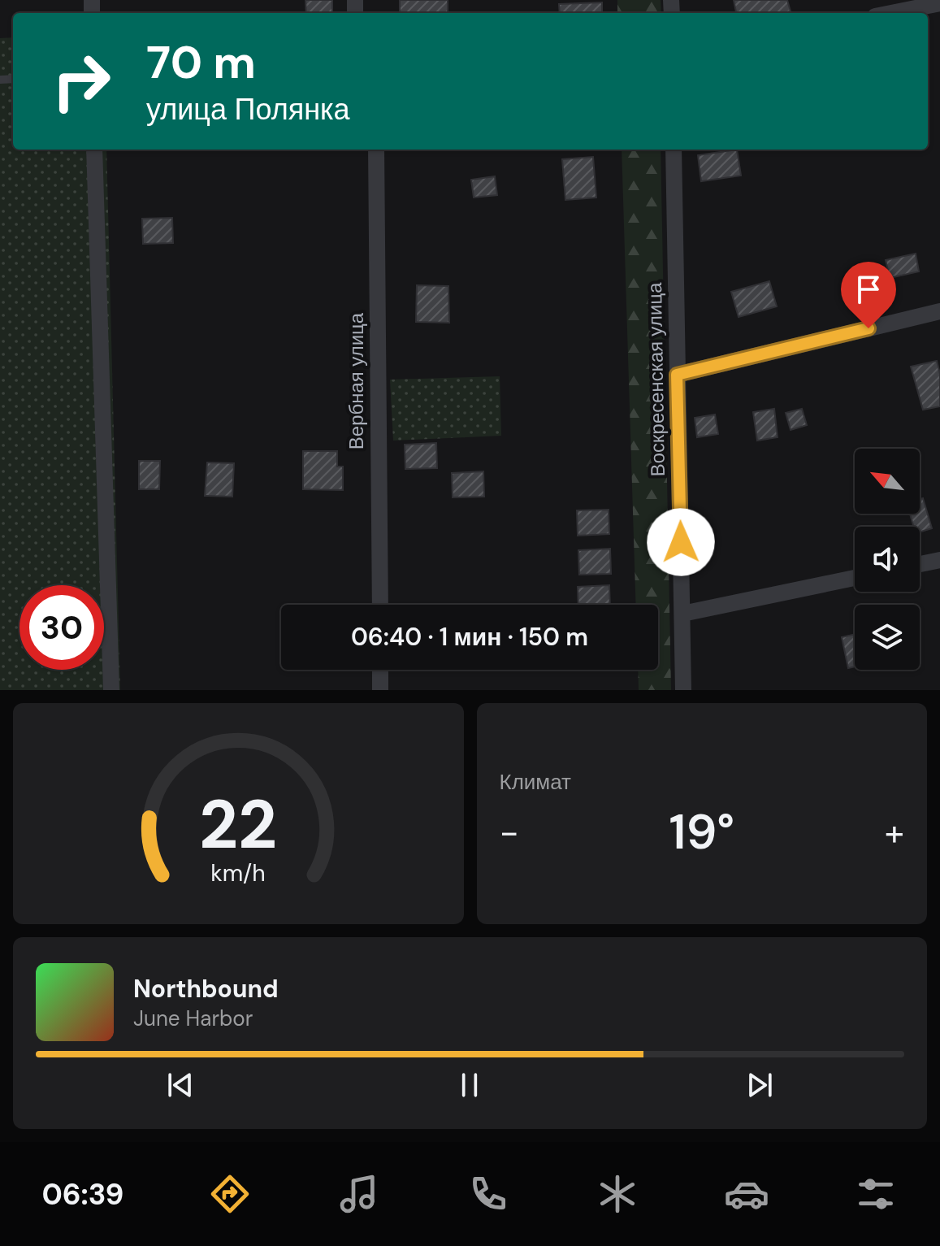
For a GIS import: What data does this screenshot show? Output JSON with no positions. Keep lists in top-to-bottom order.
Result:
{
  "streets": {
    "street": ["Воскресенская улица", "Вербная улица"]
  },
  "north": "top left",
  "page": {
    "turn": ["70 m", "улица Полянка"],
    "limit": "30",
    "trip": "06:40 · 1 мин · 150 m",
    "tile": "Климат",
    "heat": ["−", "19°", "+"],
    "song": ["Northbound", "June Harbor"],
    "tabs": "06:39",
    "gauge": ["22", "km/h"]
  }
}
